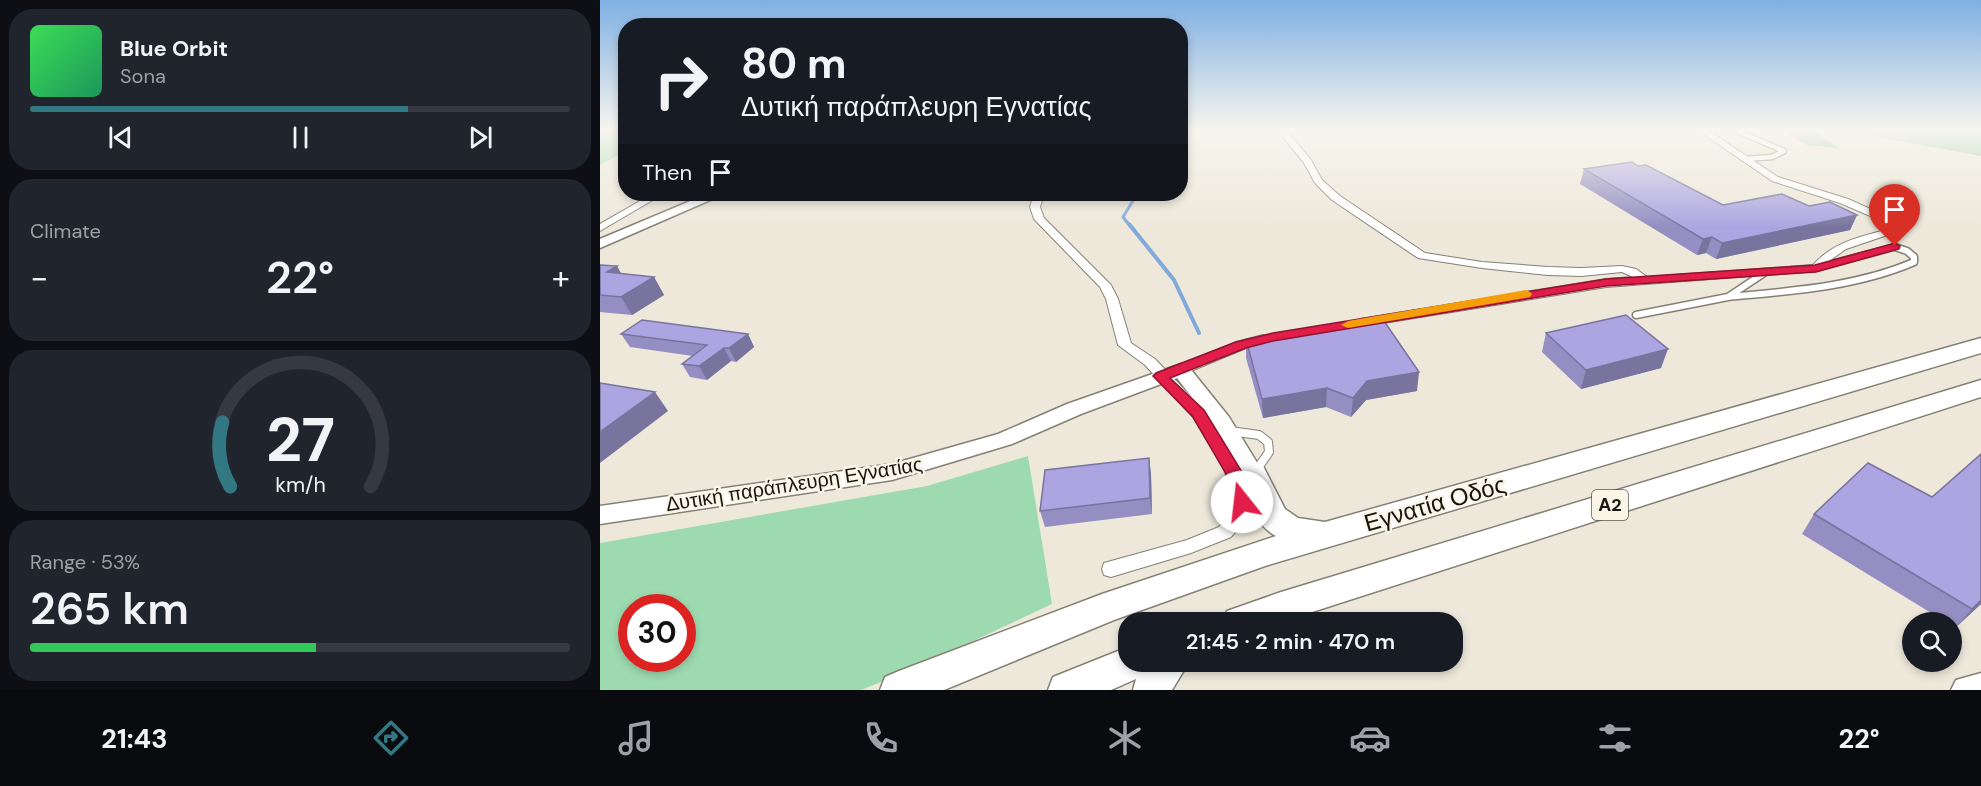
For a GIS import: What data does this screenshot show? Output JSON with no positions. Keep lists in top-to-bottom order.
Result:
{
  "streets": {
    "highway": ["Εγνατία Οδός", "Α2"],
    "street": ["Δυτική παράπλευρη Εγνατίας"]
  },
  "page": {
    "turn": ["80 m", "Δυτική παράπλευρη Εγνατίας"],
    "song": ["Blue Orbit", "Sona"],
    "then": "Then",
    "tile": [
      "Climate",
      ["Range · 53%", "265 km"]
    ],
    "heat": ["−", "22°", "+"],
    "limit": "30",
    "trip": "21:45 · 2 min · 470 m",
    "tabs": ["21:43", "22°"],
    "gauge": ["27", "km/h"]
  }
}
